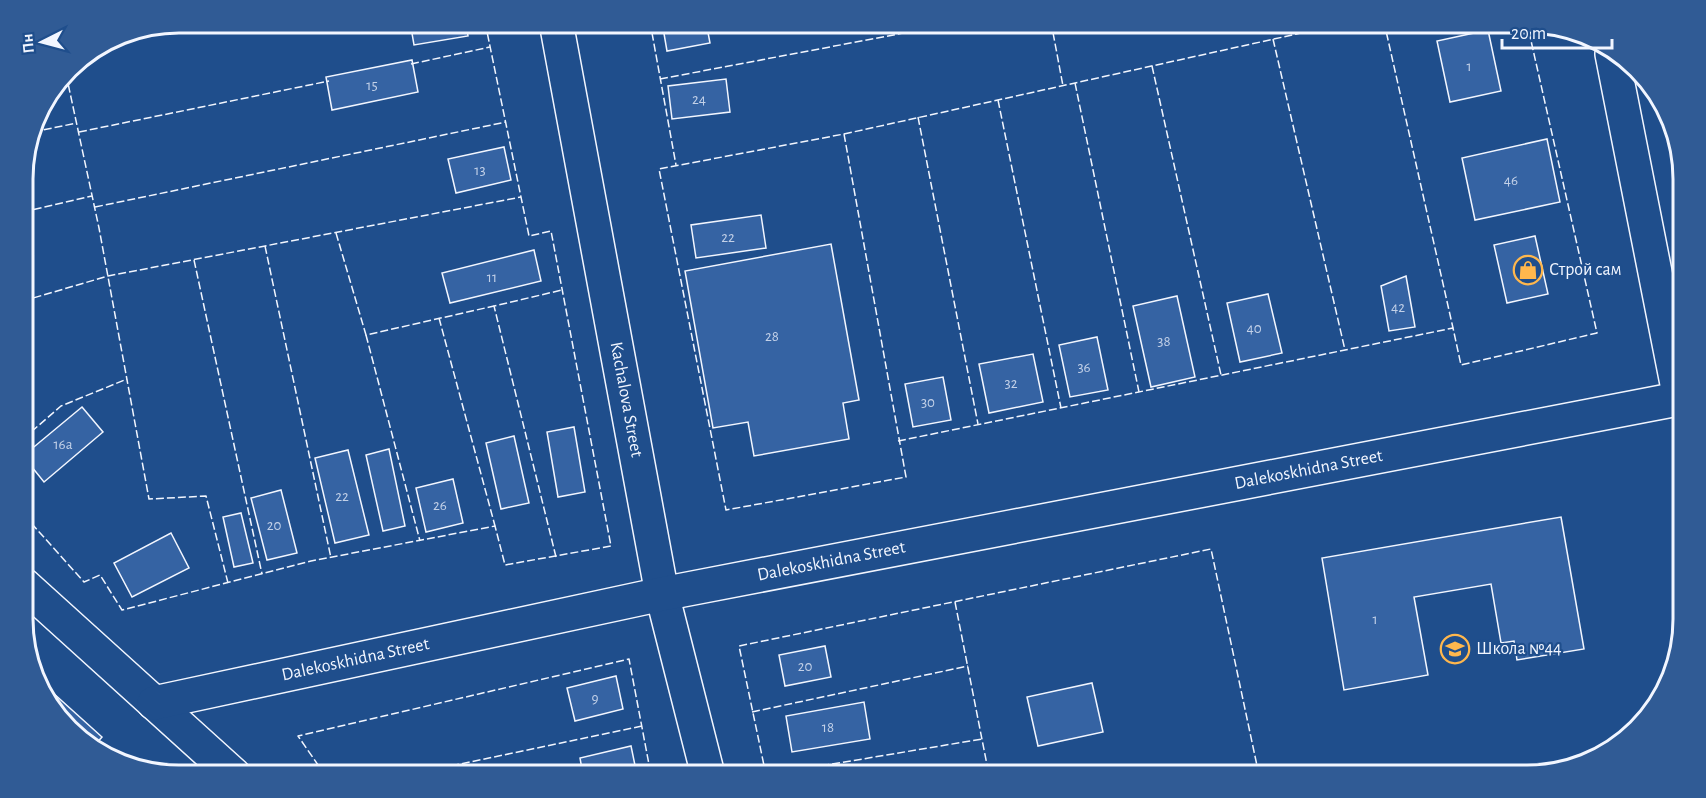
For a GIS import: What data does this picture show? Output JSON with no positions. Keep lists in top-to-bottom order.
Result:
{
  "streets": {
    "street": ["Kachalova Street", "Dalekoskhidna Street"]
  },
  "crossings": [
    ["Kachalova Street", "Dalekoskhidna Street"]
  ],
  "places": {
    "shop": ["Строй сам"],
    "school or university": ["Школа №44"]
  },
  "house_numbers": [
    "1",
    "15",
    "24",
    "13",
    "46",
    "22",
    "11",
    "42",
    "40",
    "28",
    "38",
    "36",
    "32",
    "30",
    "16а",
    "22",
    "26",
    "20",
    "1",
    "20",
    "9",
    "18"
  ],
  "scale_bar": "20 m",
  "north": "left"
}
